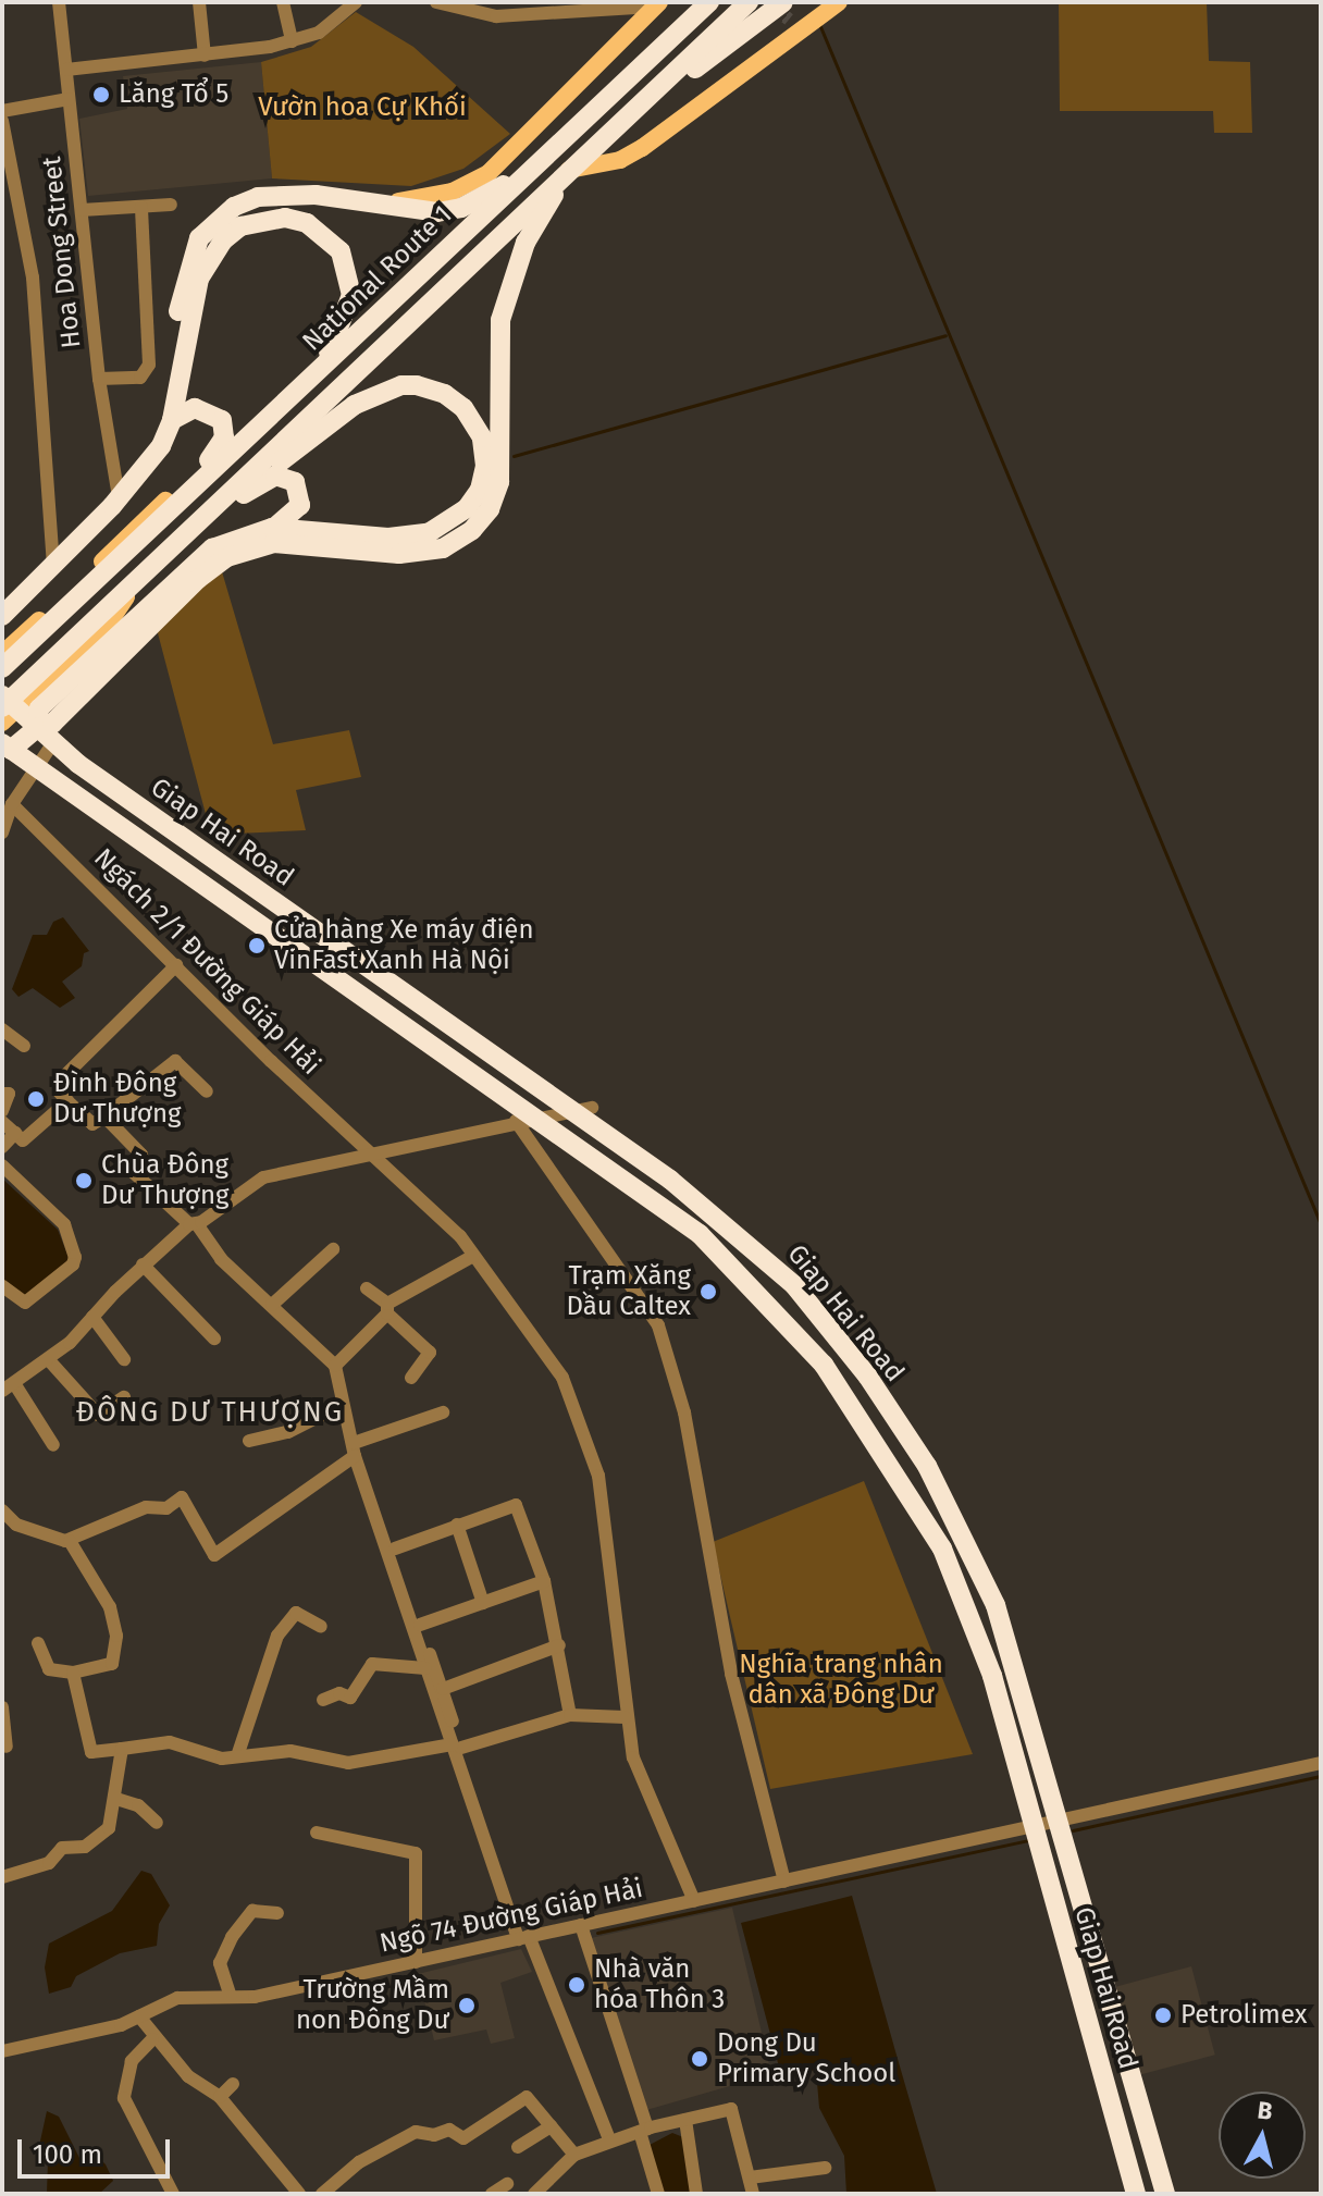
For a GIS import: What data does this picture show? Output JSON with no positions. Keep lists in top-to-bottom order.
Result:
{
  "streets": {
    "highway": ["National Route 1", "Giap Hai Road"],
    "street": ["Hoa Dong Street", "Ngách 2/1 Đường Giáp Hải", "Ngõ 74 Đường Giáp Hải"]
  },
  "crossings": [
    ["Giap Hai Road", "Ngõ 74 Đường Giáp Hải"],
    ["Ngách 2/1 Đường Giáp Hải", "Ngõ 74 Đường Giáp Hải"]
  ],
  "districts": ["ĐÔNG DƯ THƯỢNG"],
  "parks": ["Vườn hoa Cự Khối", "Nghĩa trang nhân dân xã Đông Dư"],
  "places": [
    "Lăng Tổ 5",
    "Cửa hàng Xe máy điện VinFast Xanh Hà Nội",
    "Đình Đông Dư Thượng",
    "Chùa Đông Dư Thượng",
    "Trạm Xăng Dầu Caltex",
    "Nhà văn hóa Thôn 3",
    "Trường Mầm non Đông Dư",
    "Petrolimex",
    "Dong Du Primary School"
  ],
  "scale_bar": "100 m",
  "north": "top"
}
